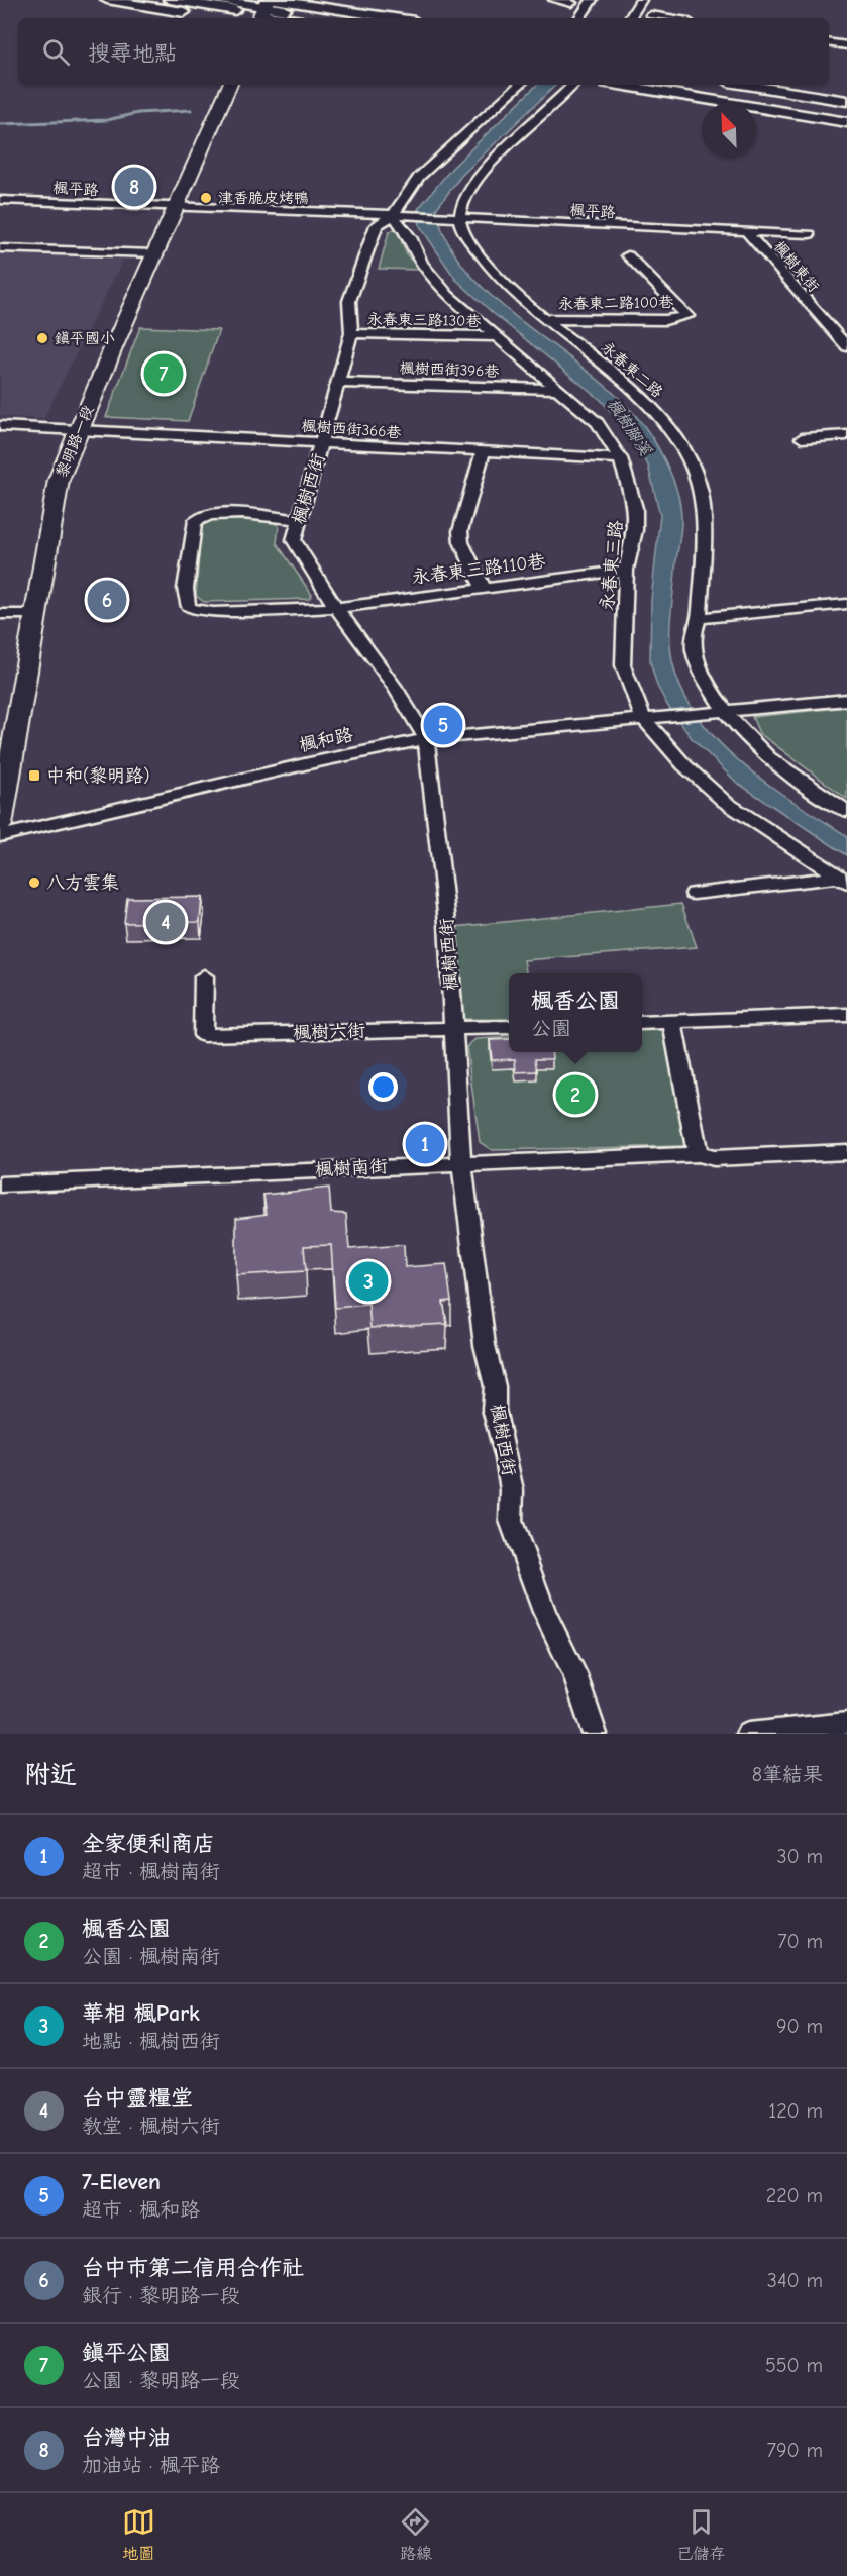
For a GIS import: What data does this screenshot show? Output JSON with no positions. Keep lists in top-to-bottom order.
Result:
{
  "streets": {
    "main road": ["黎明路一段"],
    "street": [
      "楓平路",
      "楓樹東街",
      "永春東二路100巷",
      "永春東三路130巷",
      "楓樹西街396巷",
      "永春東二路",
      "楓樹西街366巷",
      "楓樹西街",
      "永春東三路",
      "永春東三路110巷",
      "楓和路",
      "楓樹六街",
      "楓樹南街"
    ]
  },
  "crossings": [
    ["楓平路", "楓樹東街"],
    ["楓平路", "永春東二路"],
    ["楓平路", "黎明路一段"],
    ["楓平路", "楓樹西街"],
    ["楓平路", "永春東三路"],
    ["永春東二路100巷", "永春東二路"],
    ["永春東三路130巷", "楓樹西街"],
    ["永春東三路130巷", "永春東三路"],
    ["楓樹西街396巷", "楓樹西街"],
    ["楓樹西街396巷", "永春東三路"],
    ["永春東二路", "楓和路"],
    ["楓樹西街366巷", "黎明路一段"],
    ["楓樹西街366巷", "楓樹西街"],
    ["楓樹西街366巷", "永春東三路"],
    ["楓樹西街", "永春東三路"],
    ["楓樹西街", "永春東三路110巷"],
    ["楓樹西街", "楓和路"],
    ["楓樹西街", "楓樹六街"],
    ["楓樹西街", "楓樹南街"],
    ["永春東三路", "永春東三路110巷"],
    ["永春東三路", "楓和路"]
  ],
  "water": ["楓樹腳溪"],
  "places": {
    "other": ["津香脆皮烤鴨", "鎮平國小", "八方雲集"],
    "transit": ["中和(黎明路)"]
  },
  "north": "top left",
  "page": {
    "search": "搜尋地點",
    "pins": [
      "8",
      "7",
      "6",
      "5",
      "4",
      "2",
      "1",
      "3"
    ],
    "popup": ["楓香公園", "公園"],
    "heading": ["附近", "8筆結果"],
    "list": [
      {
        "mark": "1",
        "name": "全家便利商店",
        "note": "超市 · 楓樹南街",
        "value": "30 m"
      },
      {
        "mark": "2",
        "name": "楓香公園",
        "note": "公園 · 楓樹南街",
        "value": "70 m"
      },
      {
        "mark": "3",
        "name": "華相 楓Park",
        "note": "地點 · 楓樹西街",
        "value": "90 m"
      },
      {
        "mark": "4",
        "name": "台中靈糧堂",
        "note": "教堂 · 楓樹六街",
        "value": "120 m"
      },
      {
        "mark": "5",
        "name": "7-Eleven",
        "note": "超市 · 楓和路",
        "value": "220 m"
      },
      {
        "mark": "6",
        "name": "台中市第二信用合作社",
        "note": "銀行 · 黎明路一段",
        "value": "340 m"
      },
      {
        "mark": "7",
        "name": "鎮平公園",
        "note": "公園 · 黎明路一段",
        "value": "550 m"
      },
      {
        "mark": "8",
        "name": "台灣中油",
        "note": "加油站 · 楓平路",
        "value": "790 m"
      }
    ],
    "nav": ["地圖", "路線", "已儲存"]
  }
}
